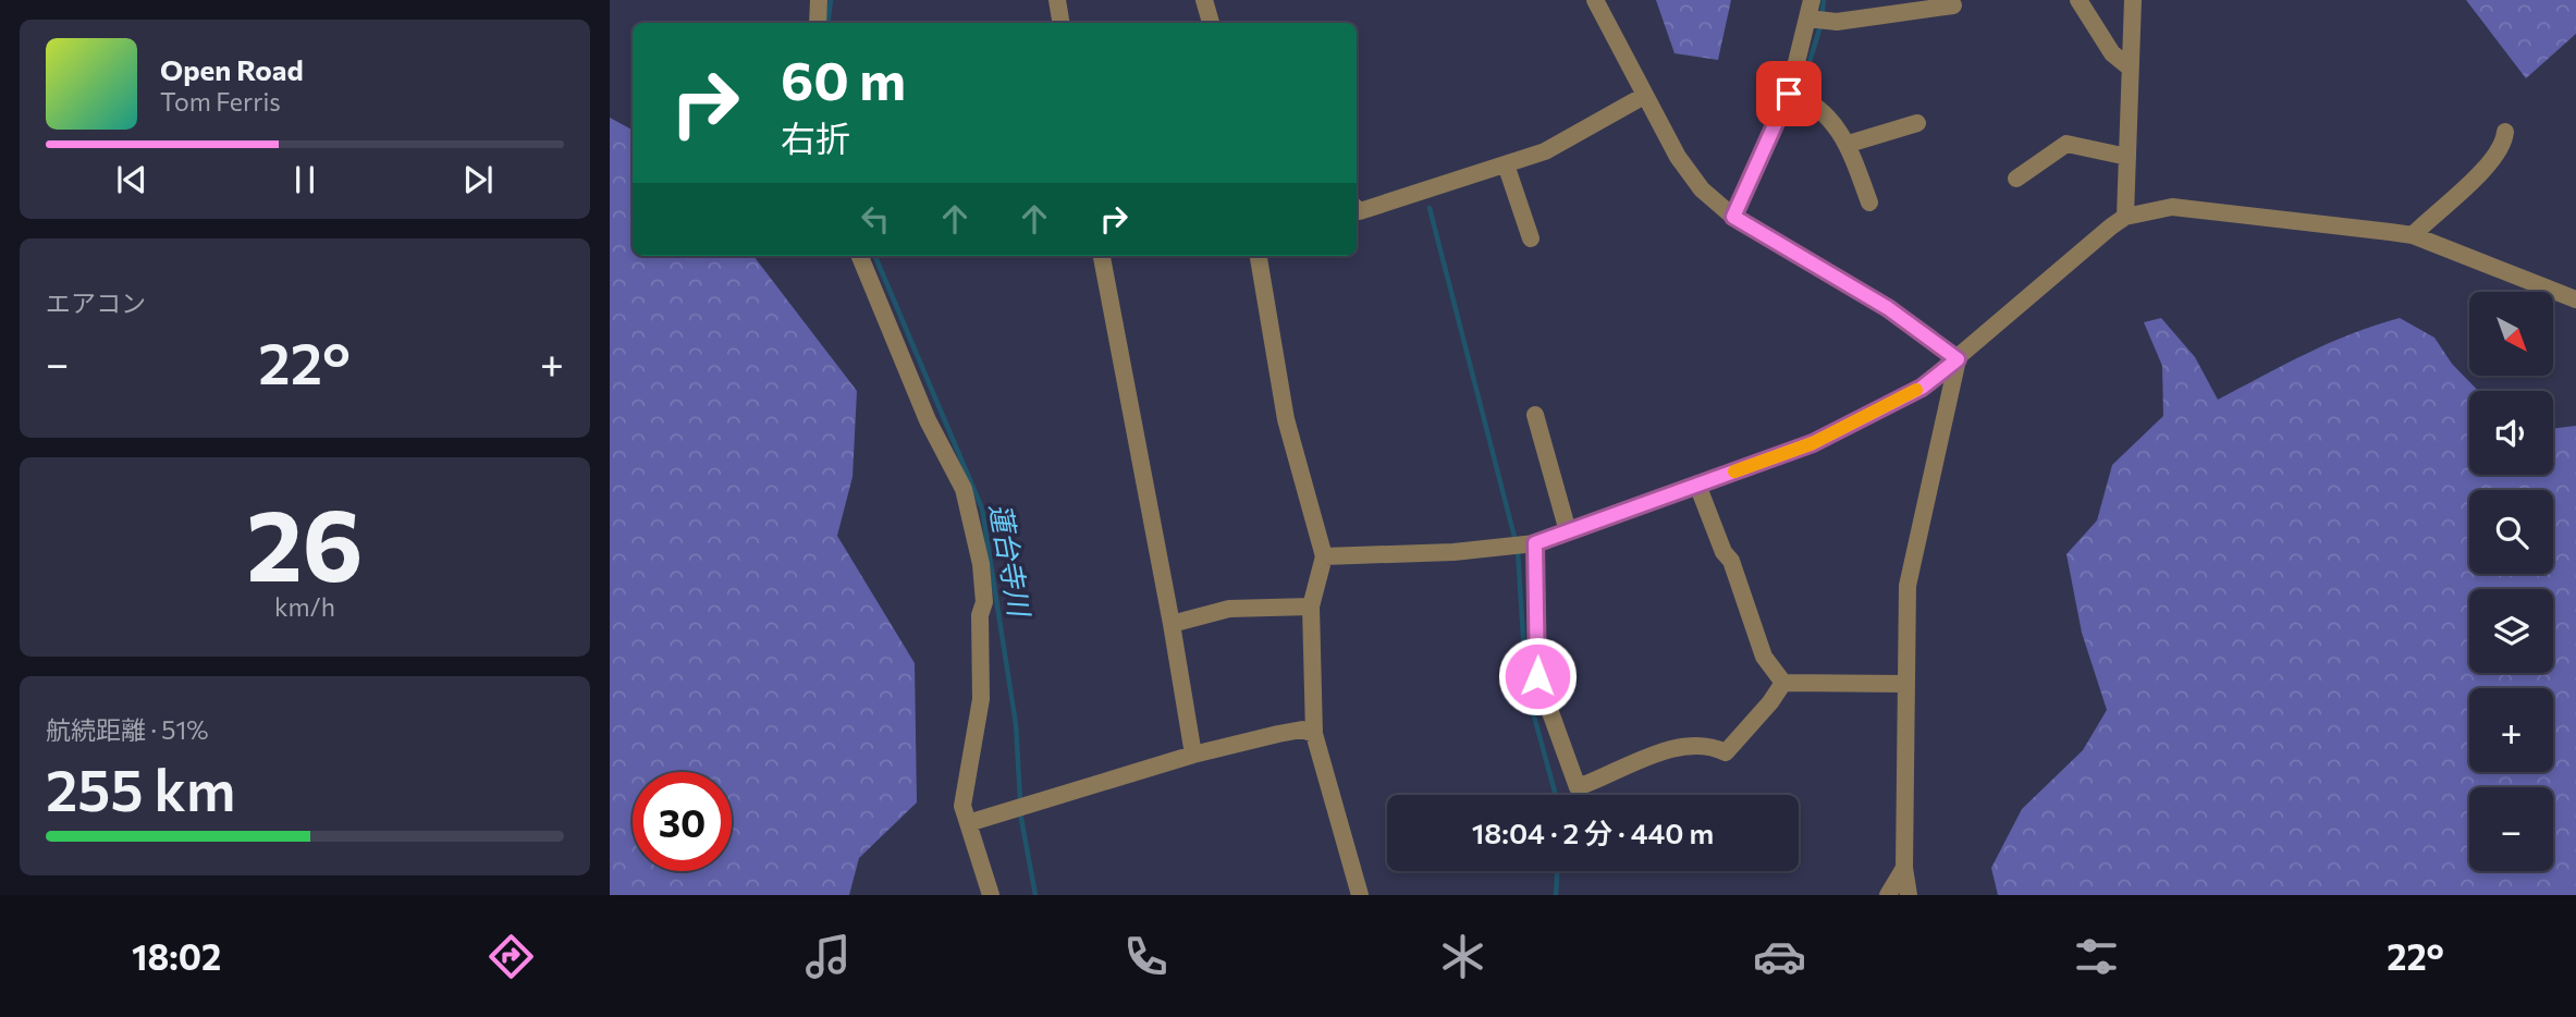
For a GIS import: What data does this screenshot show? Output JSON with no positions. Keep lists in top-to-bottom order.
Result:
{
  "water": ["蓮台寺川"],
  "north": "bottom right",
  "page": {
    "turn": ["60 m", "右折"],
    "song": ["Open Road", "Tom Ferris"],
    "tile": [
      "エアコン",
      ["26", "km/h"],
      ["航続距離 · 51%", "255 km"]
    ],
    "map_buttons": ["+", "−"],
    "heat": ["−", "22°", "+"],
    "limit": "30",
    "trip": "18:04 · 2 分 · 440 m",
    "tabs": ["18:02", "22°"]
  }
}
